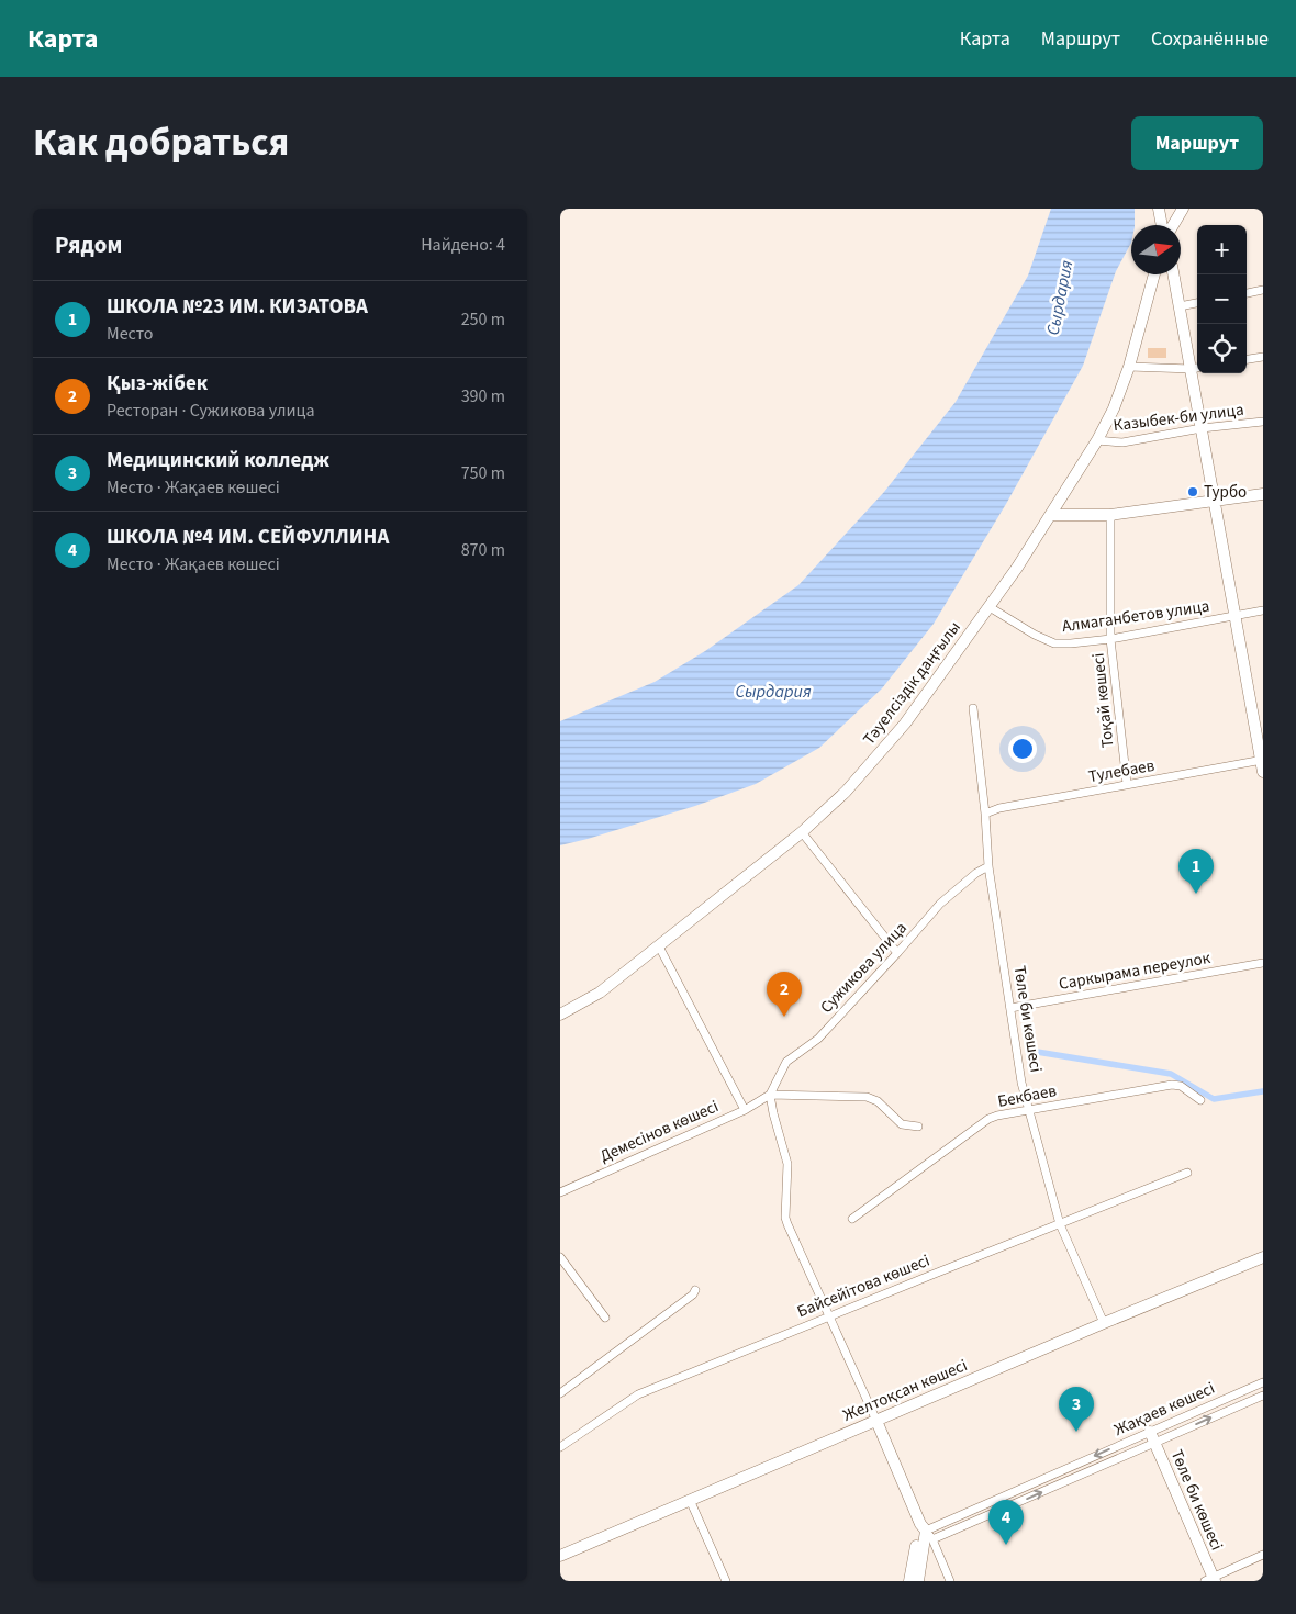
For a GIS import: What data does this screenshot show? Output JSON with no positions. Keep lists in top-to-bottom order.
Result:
{
  "streets": {
    "street": [
      "Казыбек-би улица",
      "Алмаганбетов улица",
      "Тәуелсіздік даңғылы",
      "Тоқай көшесі",
      "Тулебаев",
      "Сужикова улица",
      "Саркырама переулок",
      "Төле би көшесі",
      "Бекбаев",
      "Демесінов көшесі",
      "Байсейітова көшесі",
      "Желтоқсан көшесі",
      "Жақаев көшесі"
    ]
  },
  "crossings": [
    ["Казыбек-би улица", "Тәуелсіздік даңғылы"],
    ["Алмаганбетов улица", "Тәуелсіздік даңғылы"],
    ["Алмаганбетов улица", "Тоқай көшесі"],
    ["Тоқай көшесі", "Тулебаев"],
    ["Тулебаев", "Төле би көшесі"],
    ["Сужикова улица", "Төле би көшесі"],
    ["Сужикова улица", "Демесінов көшесі"],
    ["Саркырама переулок", "Төле би көшесі"],
    ["Төле би көшесі", "Бекбаев"],
    ["Төле би көшесі", "Байсейітова көшесі"],
    ["Төле би көшесі", "Желтоқсан көшесі"],
    ["Төле би көшесі", "Жақаев көшесі"]
  ],
  "water": ["Сырдария"],
  "places": ["Турбо"],
  "north": "right",
  "page": {
    "header": "Карта",
    "nav": ["Карта", "Маршрут", "Сохранённые"],
    "title": "Как добраться",
    "buttons": "Маршрут",
    "heading": ["Рядом", "Найдено: 4"],
    "map_buttons": ["+", "−"],
    "list": [
      {
        "mark": "1",
        "name": "ШКОЛА №23 ИМ. КИЗАТОВА",
        "note": "Место",
        "value": "250 m"
      },
      {
        "mark": "2",
        "name": "Қыз-жібек",
        "note": "Ресторан · Сужикова улица",
        "value": "390 m"
      },
      {
        "mark": "3",
        "name": "Медицинский колледж",
        "note": "Место · Жақаев көшесі",
        "value": "750 m"
      },
      {
        "mark": "4",
        "name": "ШКОЛА №4 ИМ. СЕЙФУЛЛИНА",
        "note": "Место · Жақаев көшесі",
        "value": "870 m"
      }
    ],
    "pins": [
      "1",
      "2",
      "3",
      "4"
    ]
  }
}
